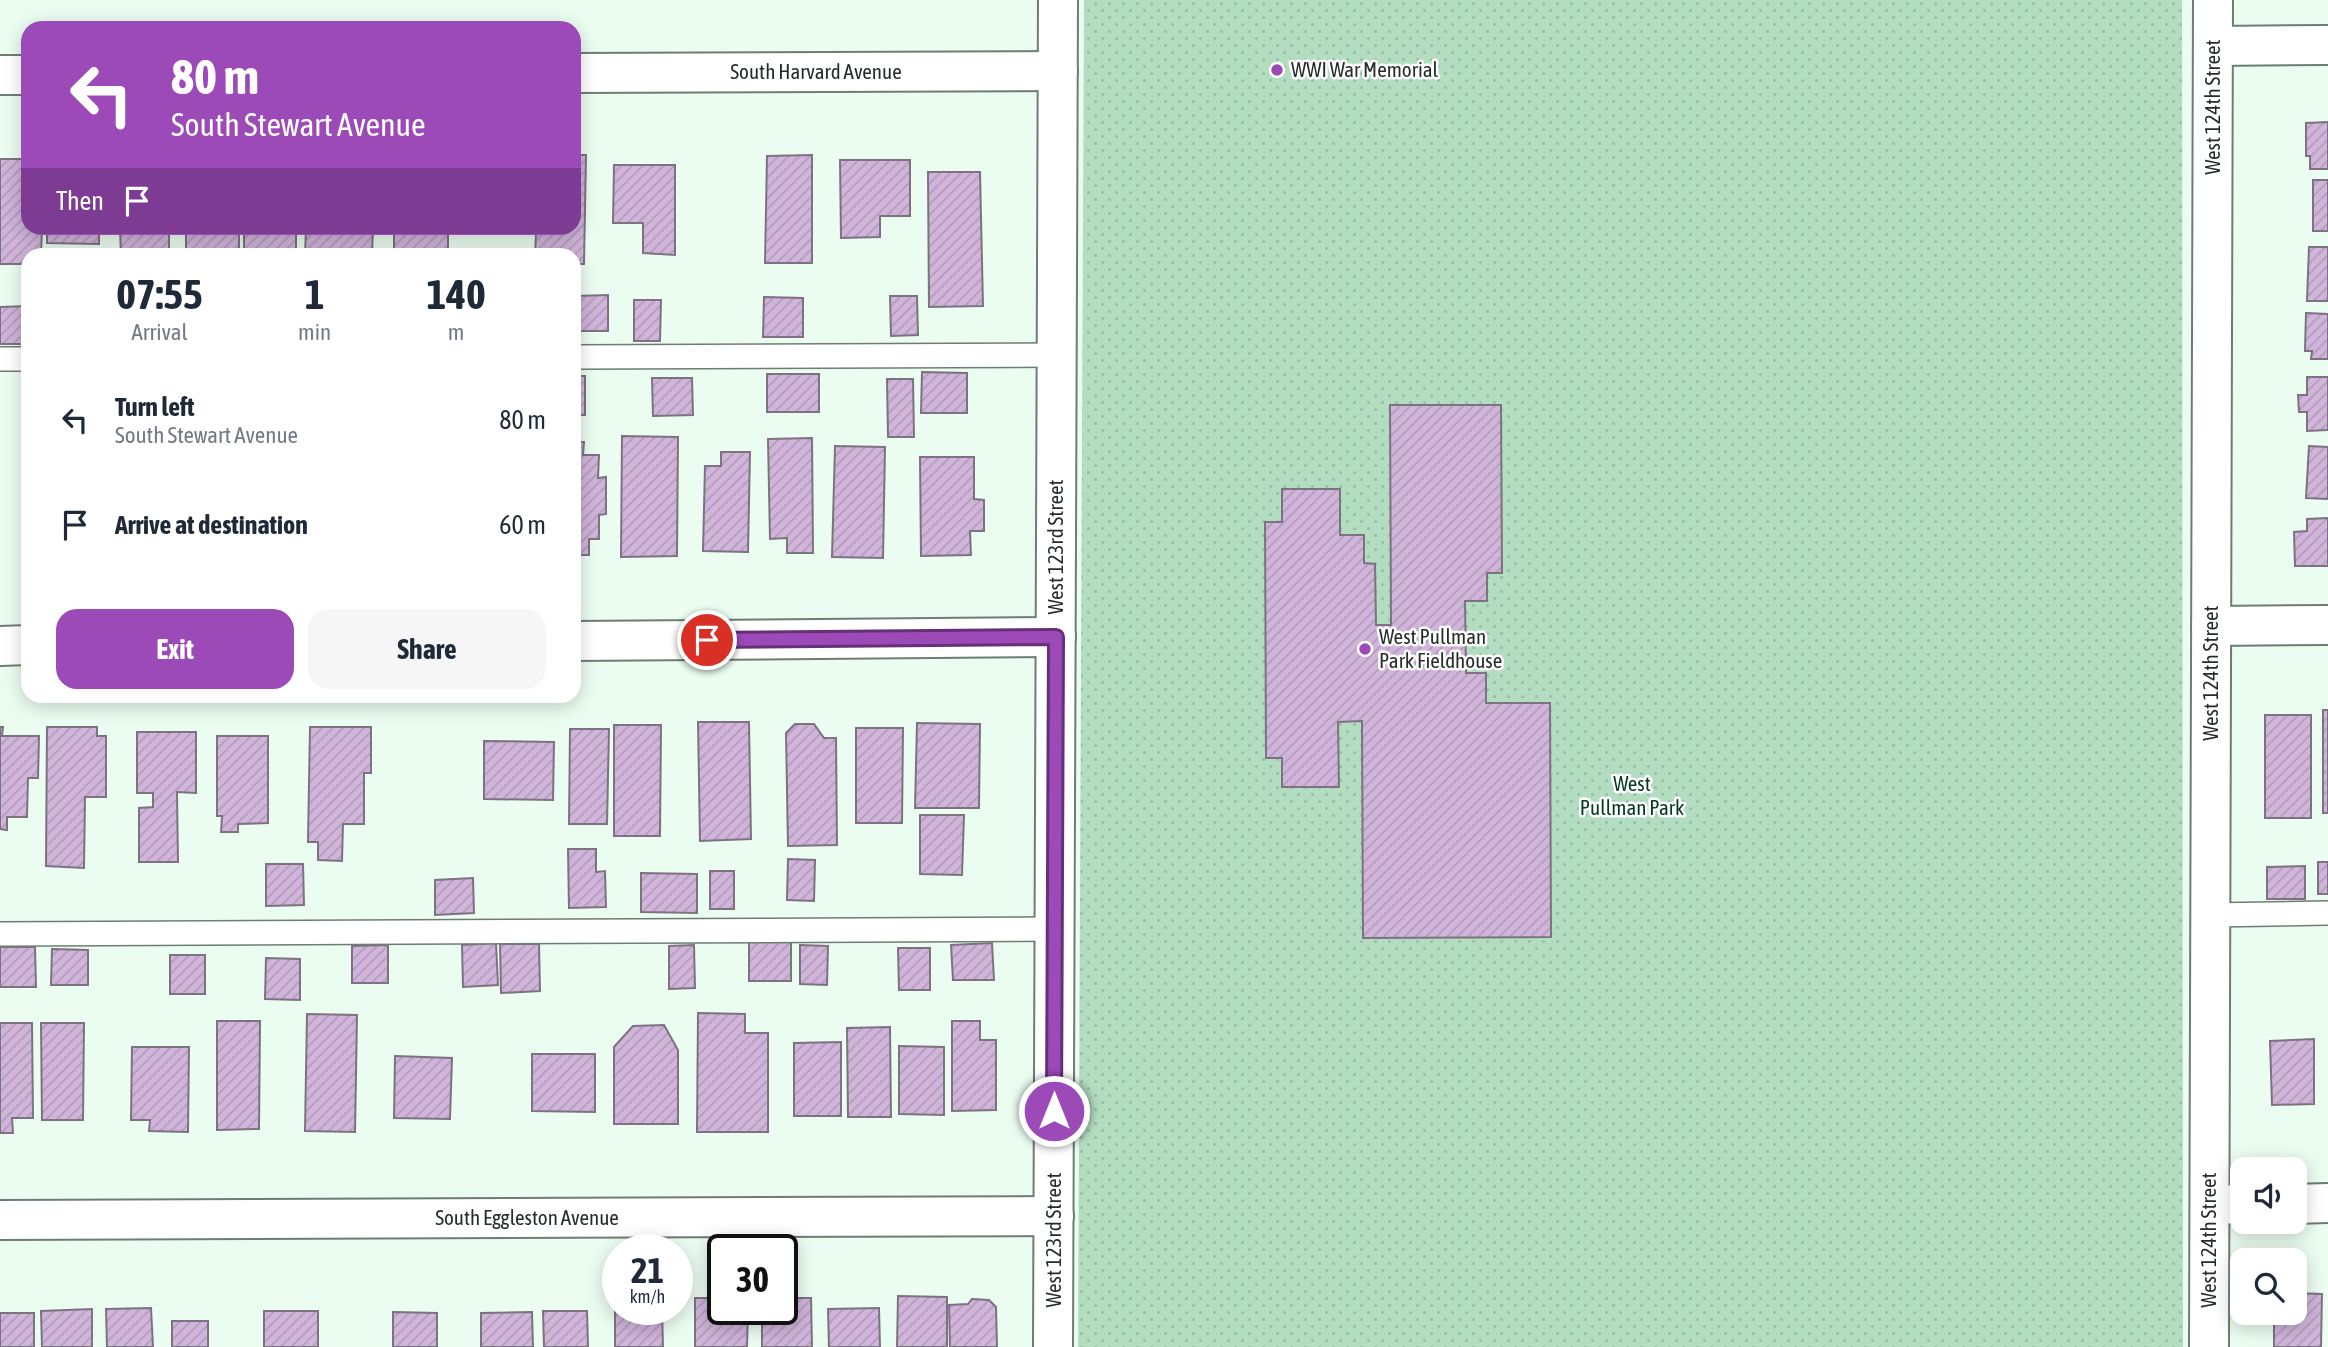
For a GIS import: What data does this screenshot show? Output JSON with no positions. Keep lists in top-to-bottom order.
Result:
{
  "streets": {
    "street": [
      "South Harvard Avenue",
      "West 124th Street",
      "West 123rd Street",
      "South Eggleston Avenue"
    ]
  },
  "crossings": [
    ["South Harvard Avenue", "West 123rd Street"],
    ["West 123rd Street", "South Eggleston Avenue"]
  ],
  "parks": ["West Pullman Park"],
  "places": ["WWI War Memorial", "West Pullman Park Fieldhouse"],
  "page": {
    "turn": ["80 m", "South Stewart Avenue"],
    "then": "Then",
    "eta": [
      "07:55",
      "Arrival",
      "1",
      "min",
      "140",
      "m"
    ],
    "list": [
      {
        "name": "Turn left",
        "note": "South Stewart Avenue",
        "value": "80 m"
      },
      {
        "name": "Arrive at destination",
        "value": "60 m"
      }
    ],
    "buttons": ["Exit", "Share"],
    "speed": "21 km/h",
    "limit": "30"
  }
}
